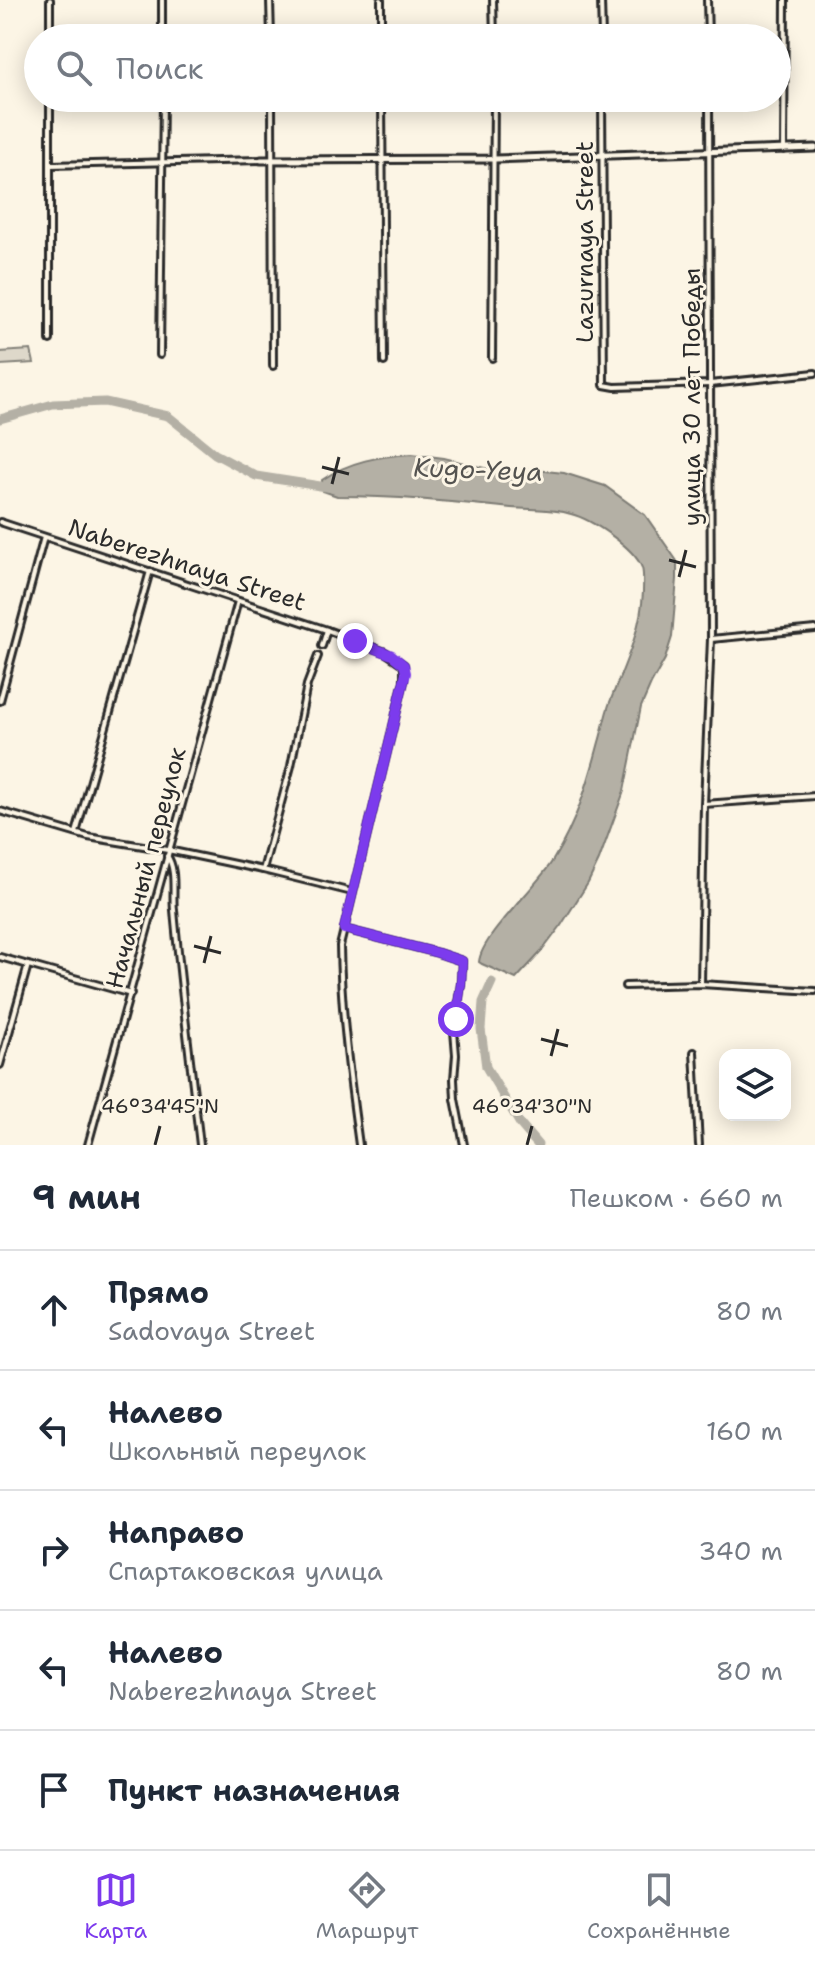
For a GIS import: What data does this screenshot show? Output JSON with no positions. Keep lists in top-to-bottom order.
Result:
{
  "streets": {
    "street": [
      "Lazurnaya Street",
      "улица 30 лет Победы",
      "Naberezhnaya Street",
      "Начальный переулок"
    ]
  },
  "crossings": [
    ["Lazurnaya Street", "улица 30 лет Победы"],
    ["Naberezhnaya Street", "Начальный переулок"]
  ],
  "water": ["Kugo-Yeya"],
  "page": {
    "search": "Поиск",
    "heading": ["9 мин", "Пешком · 660 m"],
    "list": [
      ["Прямо", "Sadovaya Street", "80 m"],
      ["Налево", "Школьный переулок", "160 m"],
      ["Направо", "Спартаковская улица", "340 m"],
      ["Налево", "Naberezhnaya Street", "80 m"],
      "Пункт назначения"
    ],
    "nav": ["Карта", "Маршрут", "Сохранённые"]
  },
  "coordinates": ["46°34'45\"N", "46°34'30\"N"]
}
